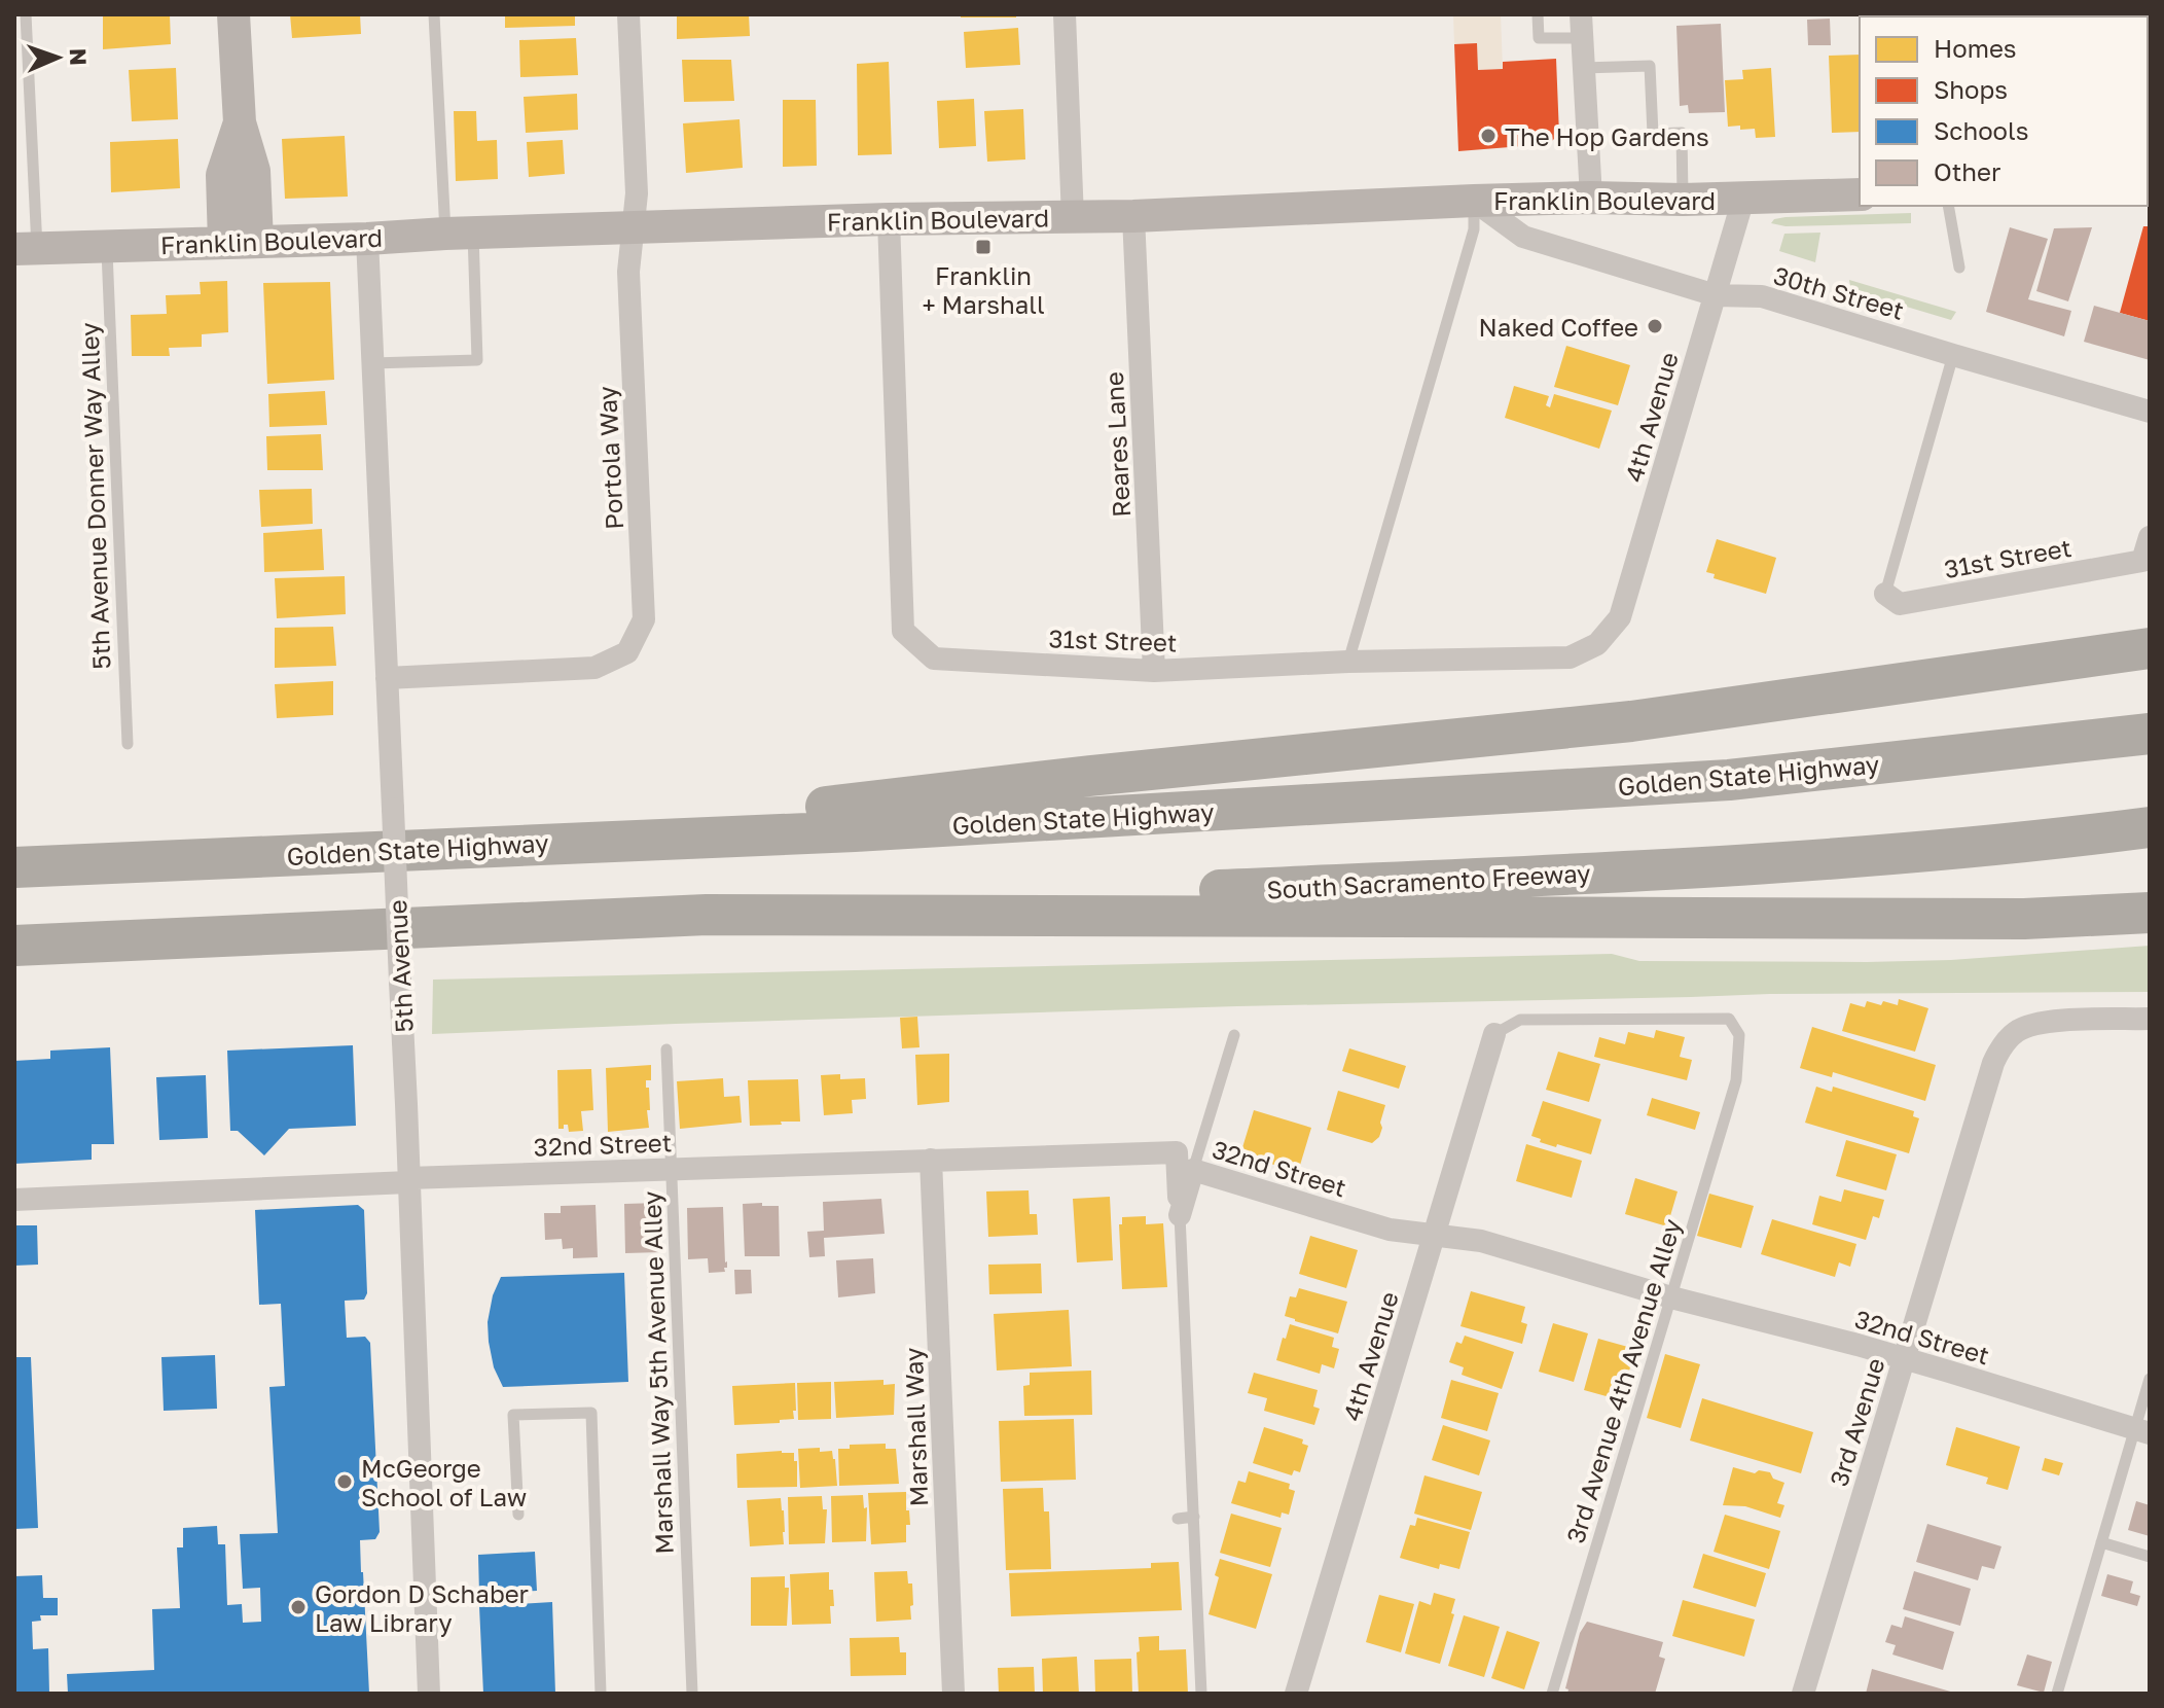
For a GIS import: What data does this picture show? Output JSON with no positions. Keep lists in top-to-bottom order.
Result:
{
  "streets": {
    "highway": ["Golden State Highway", "South Sacramento Freeway"],
    "main road": ["Franklin Boulevard"],
    "street": [
      "30th Street",
      "4th Avenue",
      "Reares Lane",
      "Portola Way",
      "31st Street",
      "5th Avenue",
      "32nd Street",
      "3rd Avenue",
      "Marshall Way"
    ],
    "lane": ["5th Avenue Donner Way Alley", "Marshall Way 5th Avenue Alley", "3rd Avenue 4th Avenue Alley"]
  },
  "crossings": [
    ["Franklin Boulevard", "30th Street"],
    ["Franklin Boulevard", "4th Avenue"],
    ["Franklin Boulevard", "Reares Lane"],
    ["Franklin Boulevard", "Portola Way"],
    ["Franklin Boulevard", "5th Avenue Donner Way Alley"],
    ["Franklin Boulevard", "31st Street"],
    ["Franklin Boulevard", "5th Avenue"],
    ["30th Street", "4th Avenue"],
    ["4th Avenue", "31st Street"],
    ["4th Avenue", "32nd Street"],
    ["4th Avenue", "3rd Avenue 4th Avenue Alley"],
    ["Reares Lane", "31st Street"],
    ["Portola Way", "5th Avenue"],
    ["5th Avenue", "32nd Street"],
    ["32nd Street", "Marshall Way 5th Avenue Alley"],
    ["32nd Street", "3rd Avenue 4th Avenue Alley"],
    ["32nd Street", "3rd Avenue"],
    ["32nd Street", "Marshall Way"]
  ],
  "places": {
    "other": [
      "The Hop Gardens",
      "Naked Coffee",
      "McGeorge School of Law",
      "Gordon D Schaber Law Library"
    ],
    "transit": ["Franklin + Marshall"]
  },
  "legend": [
    "Homes",
    "Shops",
    "Schools",
    "Other"
  ],
  "north": "right"
}
